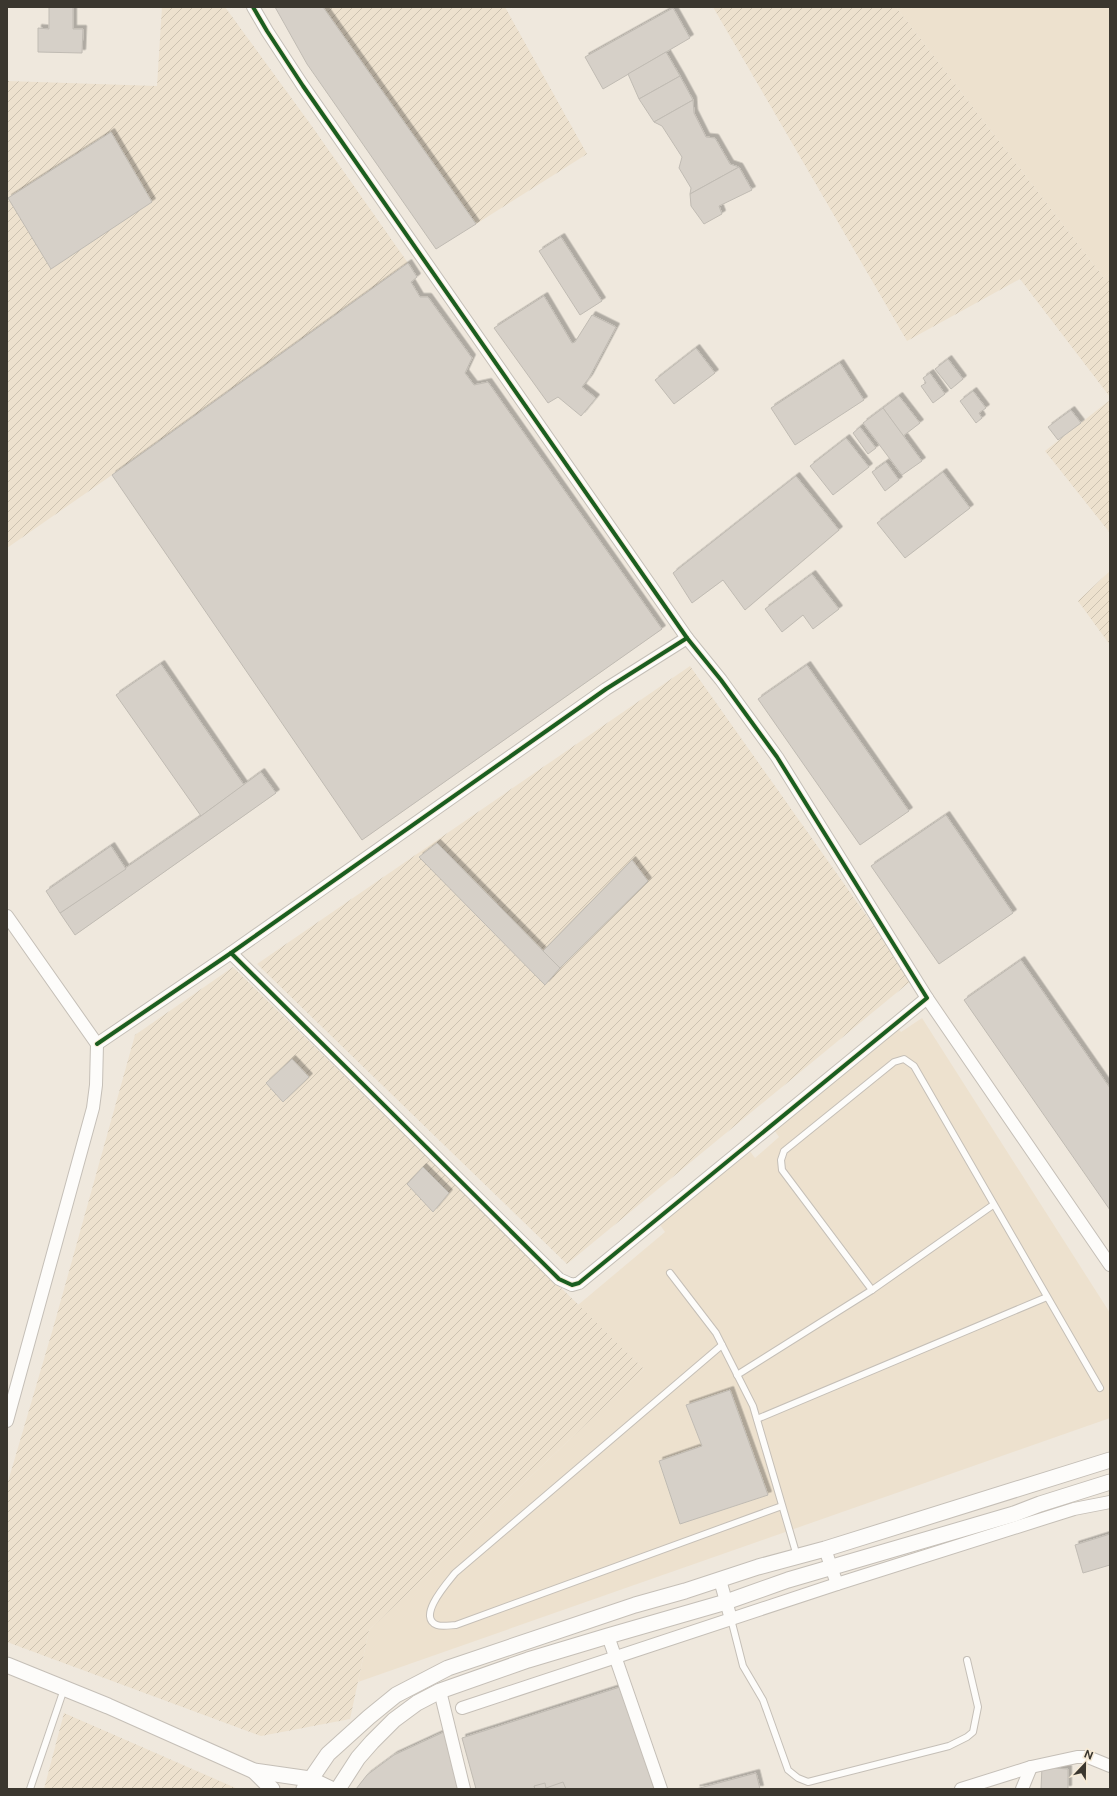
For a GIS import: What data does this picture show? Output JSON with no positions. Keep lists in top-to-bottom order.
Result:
{
  "north": "top"
}
